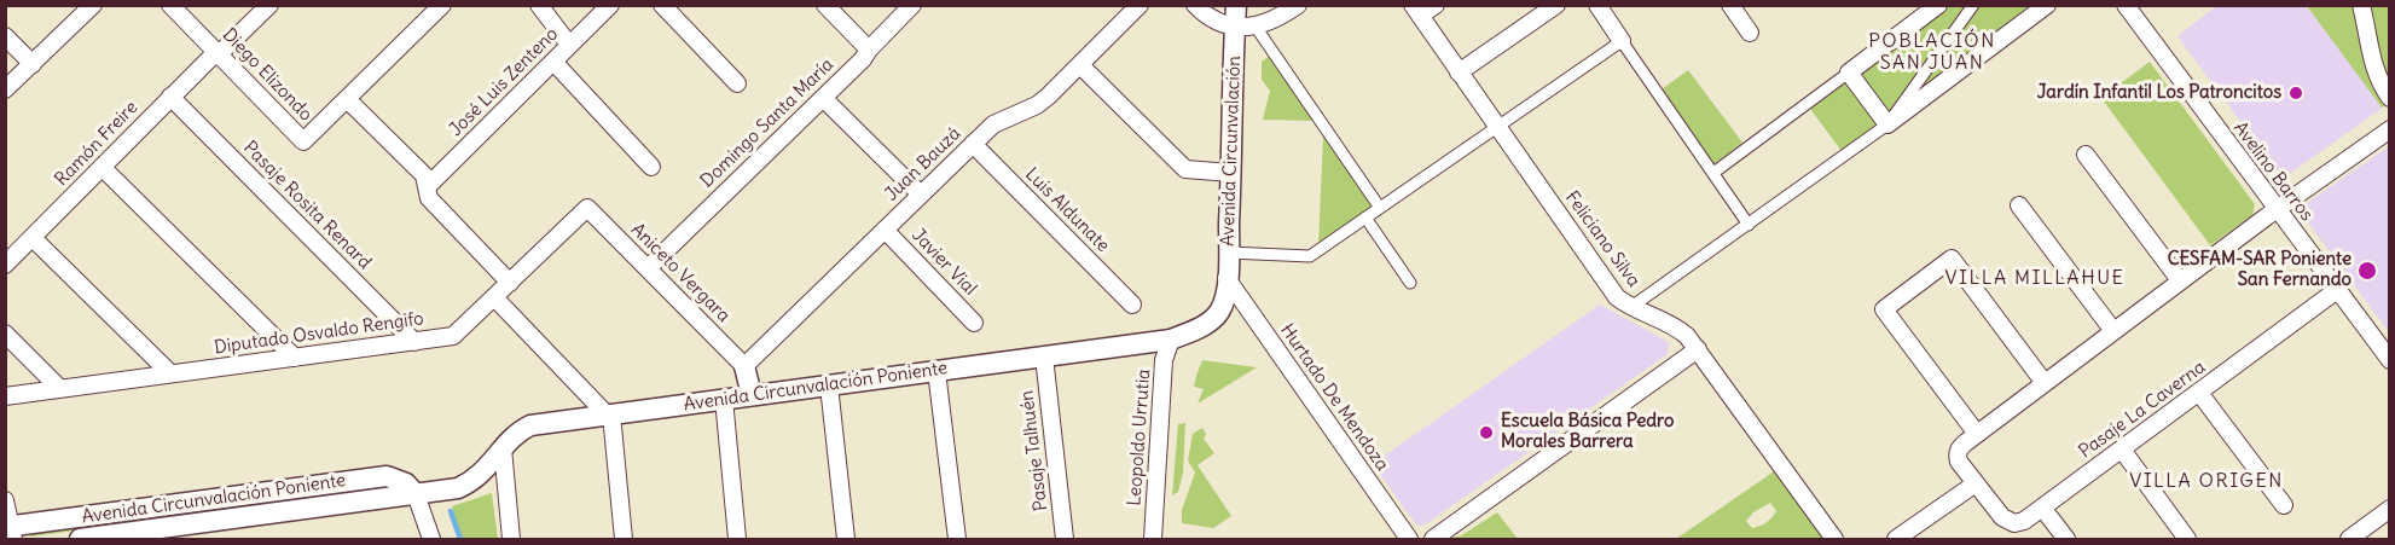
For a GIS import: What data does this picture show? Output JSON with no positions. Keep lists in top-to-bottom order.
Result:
{
  "streets": {
    "street": [
      "Diego Elizondo",
      "José Luis Zenteno",
      "Domingo Santa María",
      "Ramón Freire",
      "Avenida Circunvalación",
      "Juan Bauzá",
      "Avelino Barros",
      "Pasaje Rosita Renard",
      "Luis Aldunate",
      "Feliciano Silva",
      "Javier Vial",
      "Aniceto Vergara",
      "Diputado Osvaldo Rengifo",
      "Avenida Circunvalación Poniente",
      "Hurtado De Mendoza",
      "Pasaje La Caverna",
      "Leopoldo Urrutia",
      "Pasaje Talhuén"
    ]
  },
  "crossings": [
    ["Diego Elizondo", "Ramón Freire"],
    ["Domingo Santa María", "Aniceto Vergara"],
    ["Ramón Freire", "Pasaje Rosita Renard"],
    ["Avenida Circunvalación", "Avenida Circunvalación Poniente"],
    ["Avenida Circunvalación", "Hurtado De Mendoza"],
    ["Juan Bauzá", "Luis Aldunate"],
    ["Juan Bauzá", "Javier Vial"],
    ["Juan Bauzá", "Aniceto Vergara"],
    ["Avelino Barros", "Pasaje La Caverna"],
    ["Pasaje Rosita Renard", "Diputado Osvaldo Rengifo"],
    ["Aniceto Vergara", "Diputado Osvaldo Rengifo"],
    ["Avenida Circunvalación Poniente", "Hurtado De Mendoza"],
    ["Avenida Circunvalación Poniente", "Leopoldo Urrutia"],
    ["Avenida Circunvalación Poniente", "Pasaje Talhuén"]
  ],
  "districts": ["POBLACIÓN SAN JUAN", "VILLA MILLAHUE", "VILLA ORIGEN"],
  "places": ["Jardín Infantil Los Patroncitos", "CESFAM-SAR Poniente San Fernando", "Escuela Básica Pedro Morales Barrera"]
}
